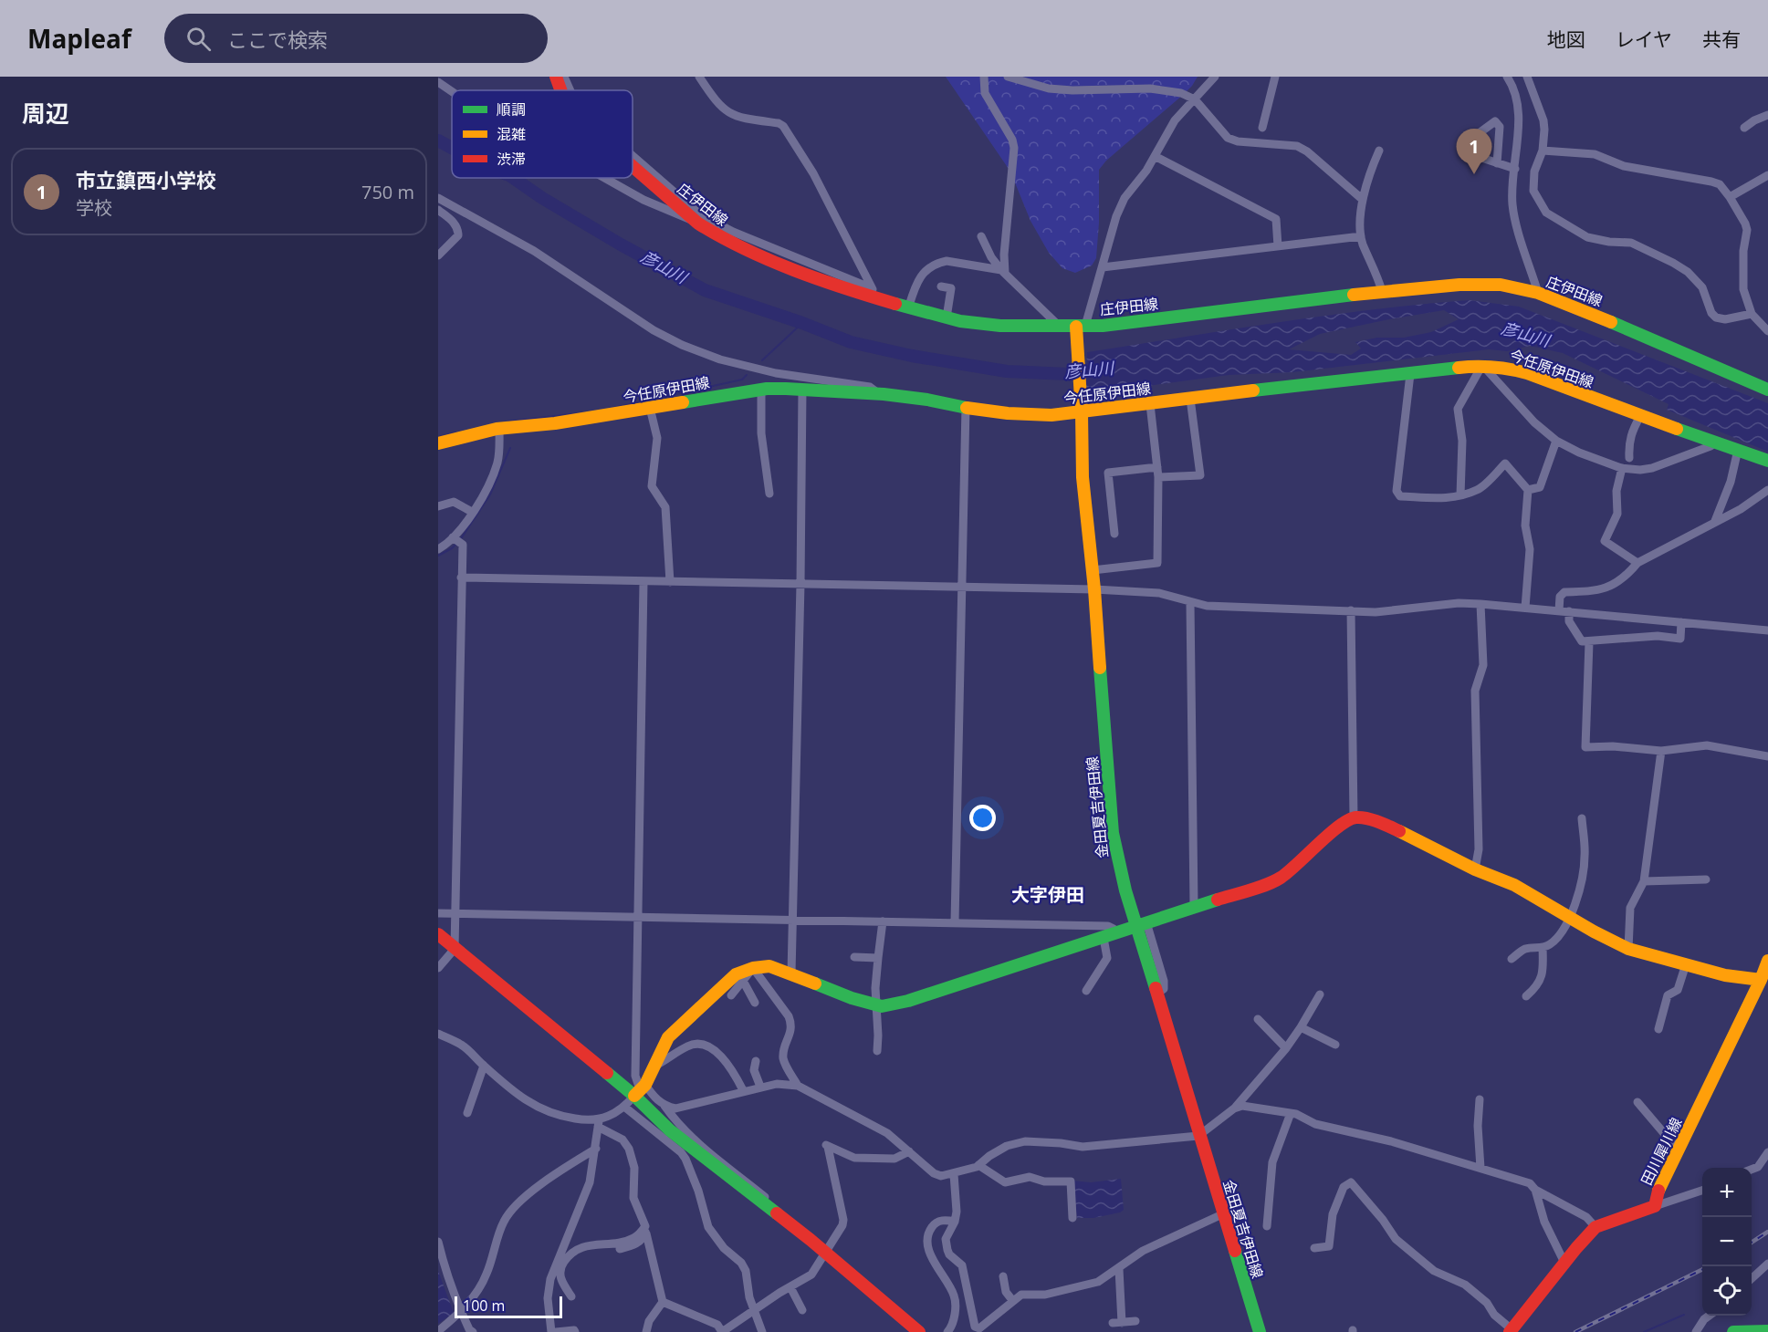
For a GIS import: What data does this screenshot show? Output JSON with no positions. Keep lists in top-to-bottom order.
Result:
{
  "streets": {
    "main road": [
      "庄伊田線",
      "今任原伊田線",
      "金田夏吉伊田線",
      "田川犀川線"
    ]
  },
  "crossings": [
    ["庄伊田線", "金田夏吉伊田線"],
    ["今任原伊田線", "金田夏吉伊田線"]
  ],
  "districts": ["大字伊田"],
  "water": ["彦山川"],
  "legend": ["順調", "混雑", "渋滞"],
  "scale_bar": "100 m",
  "page": {
    "header": "Mapleaf",
    "search": "ここで検索",
    "nav": ["地図", "レイヤ", "共有"],
    "heading": "周辺",
    "pins": "1",
    "list": [
      {
        "mark": "1",
        "name": "市立鎮西小学校",
        "note": "学校",
        "value": "750 m"
      }
    ],
    "map_buttons": ["+", "−"],
    "scale": "100 m"
  }
}
